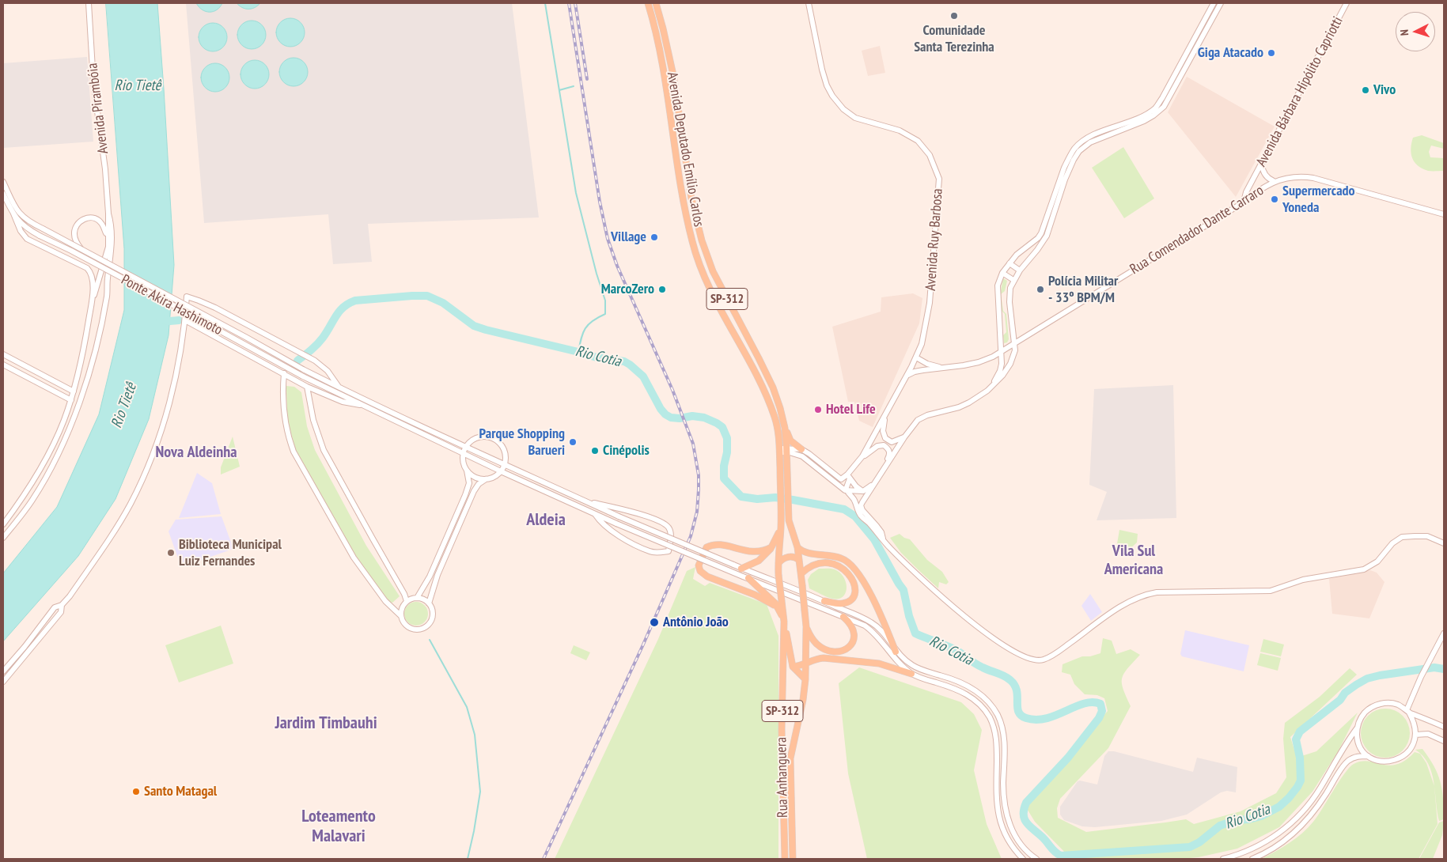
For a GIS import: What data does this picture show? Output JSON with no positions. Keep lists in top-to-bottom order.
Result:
{
  "streets": {
    "main road": [
      "Avenida Bárbara Hipólito Capriotti",
      "Avenida Pirambóia",
      "Avenida Deputado Emílio Carlos",
      "Rua Comendador Dante Carraro",
      "Avenida Ruy Barbosa",
      "SP-312",
      "Ponte Akira Hashimoto",
      "Rua Anhanguera"
    ]
  },
  "crossings": [
    ["Avenida Bárbara Hipólito Capriotti", "Rua Comendador Dante Carraro"],
    ["Avenida Deputado Emílio Carlos", "Rua Anhanguera"],
    ["Rua Comendador Dante Carraro", "Avenida Ruy Barbosa"]
  ],
  "districts": [
    "Nova Aldeinha",
    "Aldeia",
    "Vila Sul Americana",
    "Jardim Timbauhi",
    "Loteamento Malavari"
  ],
  "water": ["Rio Tietê", "Rio Cotia"],
  "places": [
    "Comunidade Santa Terezinha",
    "Giga Atacado",
    "Vivo",
    "Supermercado Yoneda",
    "Village",
    "MarcoZero",
    "Polícia Militar - 33º BPM/M",
    "Hotel Life",
    "Parque Shopping Barueri",
    "Cinépolis",
    "Biblioteca Municipal Luiz Fernandes",
    "Antônio João",
    "Santo Matagal"
  ],
  "north": "left"
}
